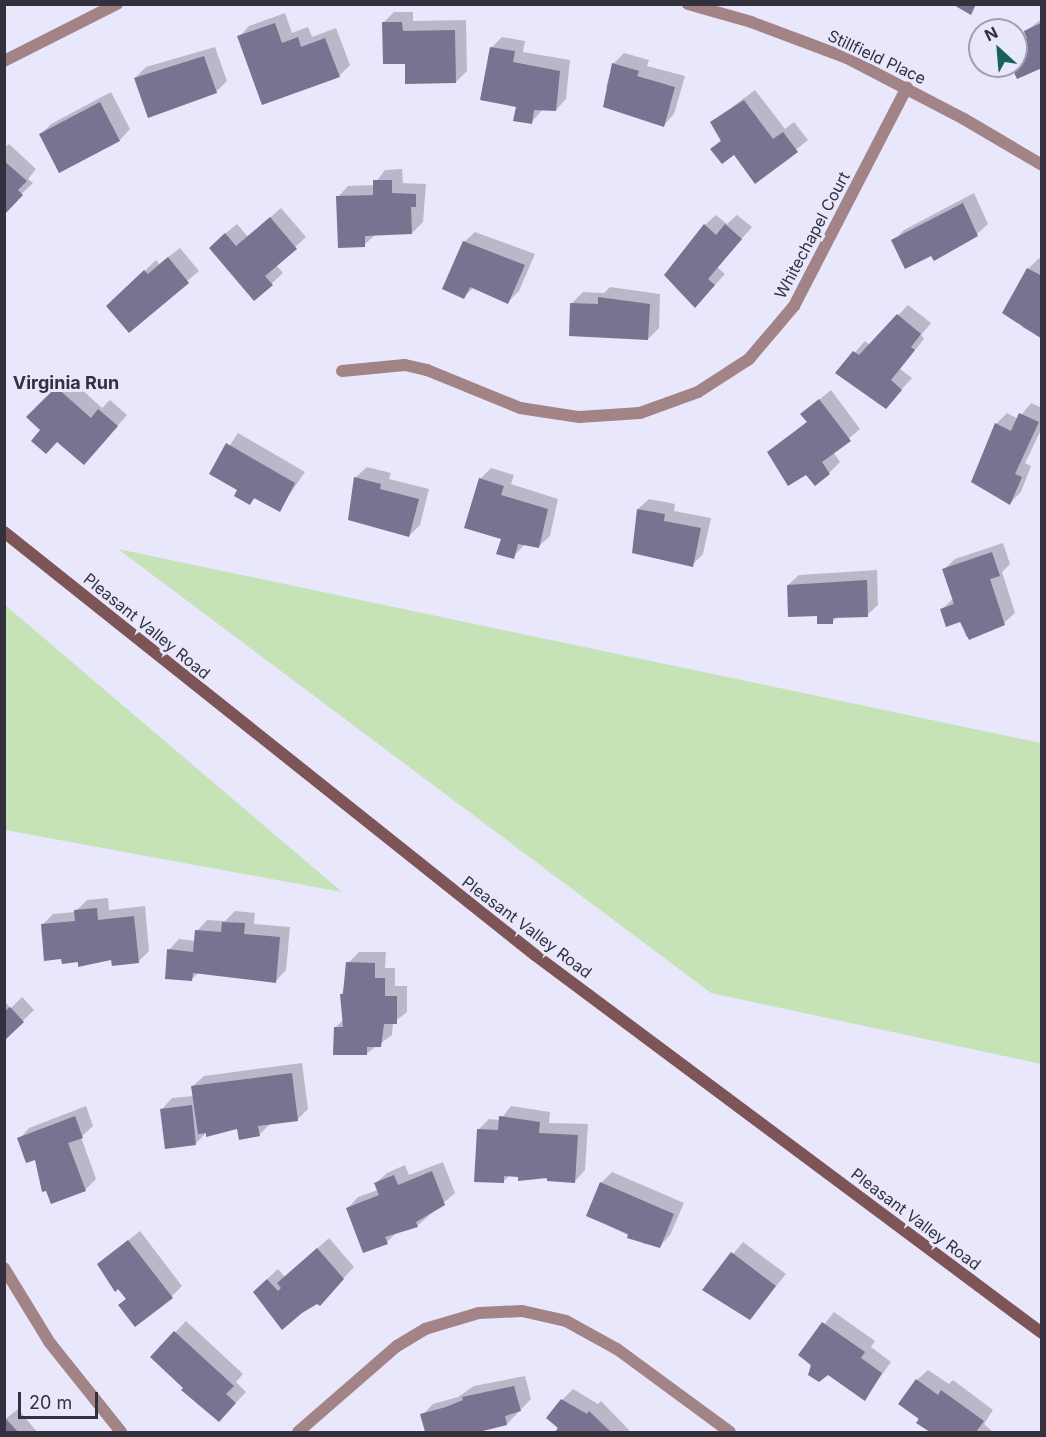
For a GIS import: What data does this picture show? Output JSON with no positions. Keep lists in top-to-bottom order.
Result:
{
  "streets": {
    "main road": ["Pleasant Valley Road"],
    "street": ["Stillfield Place", "Whitechapel Court"]
  },
  "crossings": [
    ["Stillfield Place", "Whitechapel Court"]
  ],
  "districts": ["Virginia Run"],
  "scale_bar": "20 m",
  "north": "top left"
}
